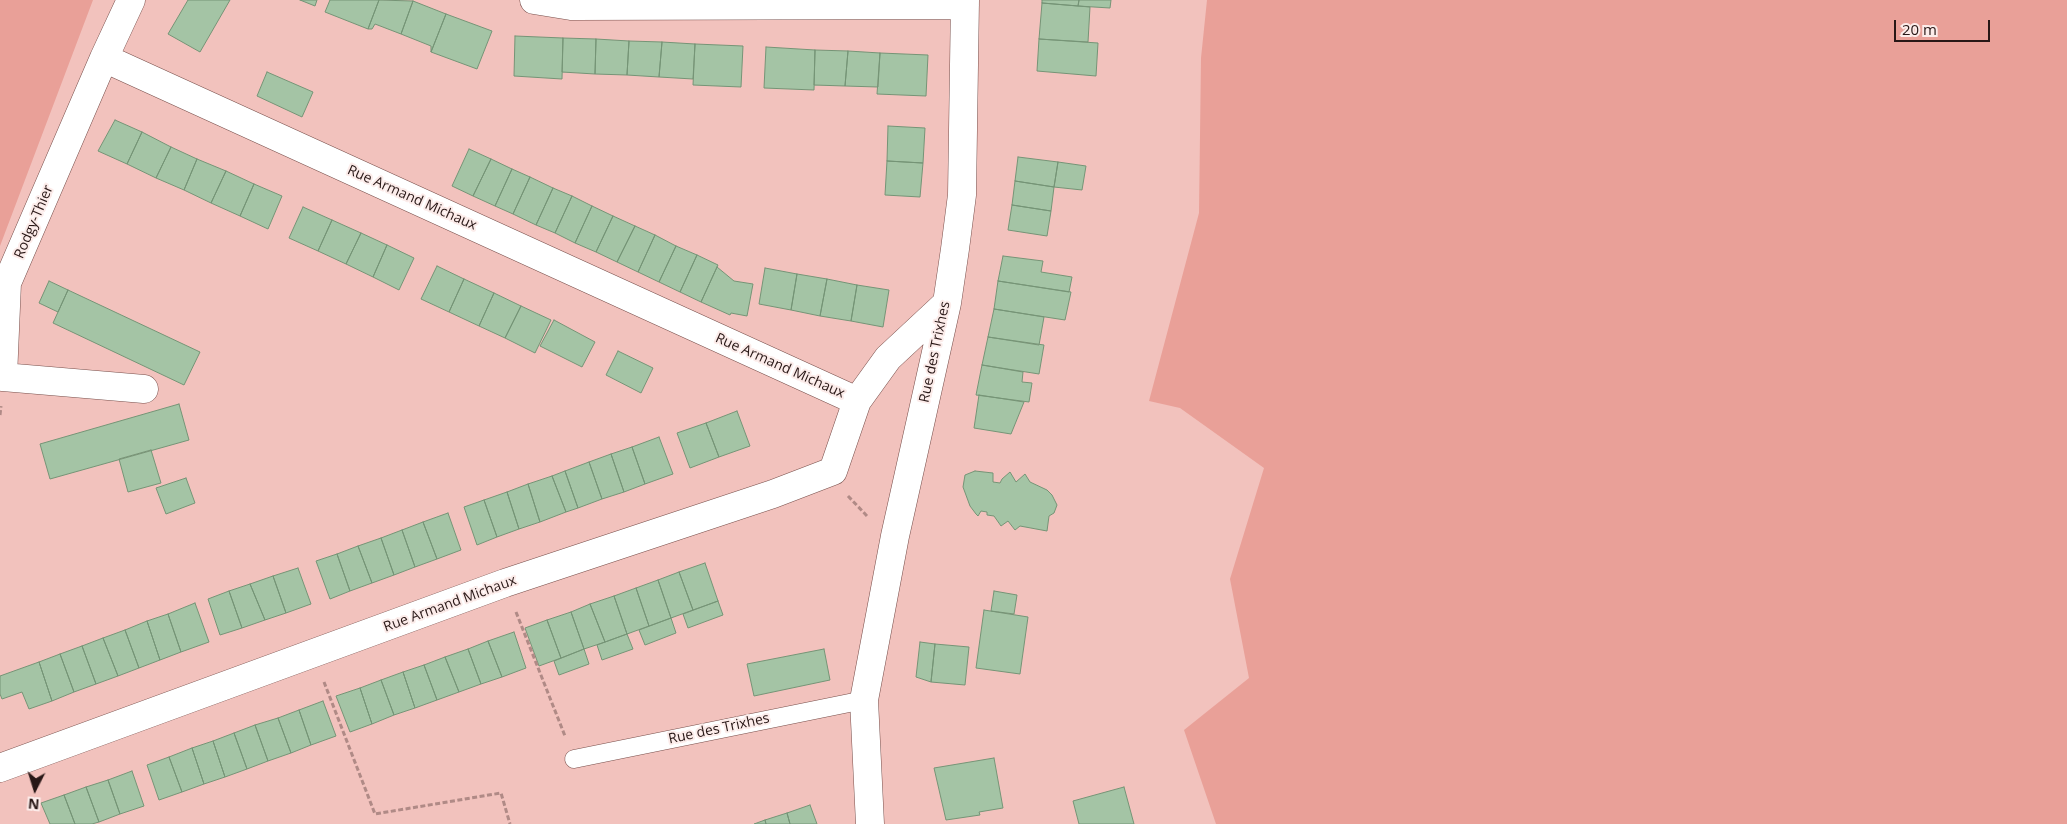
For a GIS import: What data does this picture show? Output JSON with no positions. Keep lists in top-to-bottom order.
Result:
{
  "streets": {
    "street": ["Rue Armand Michaux", "Rodgy-Thier", "Rue des Trixhes"]
  },
  "crossings": [
    ["Rue Armand Michaux", "Rodgy-Thier"],
    ["Rue Armand Michaux", "Rue des Trixhes"]
  ],
  "scale_bar": "20 m",
  "north": "bottom"
}
